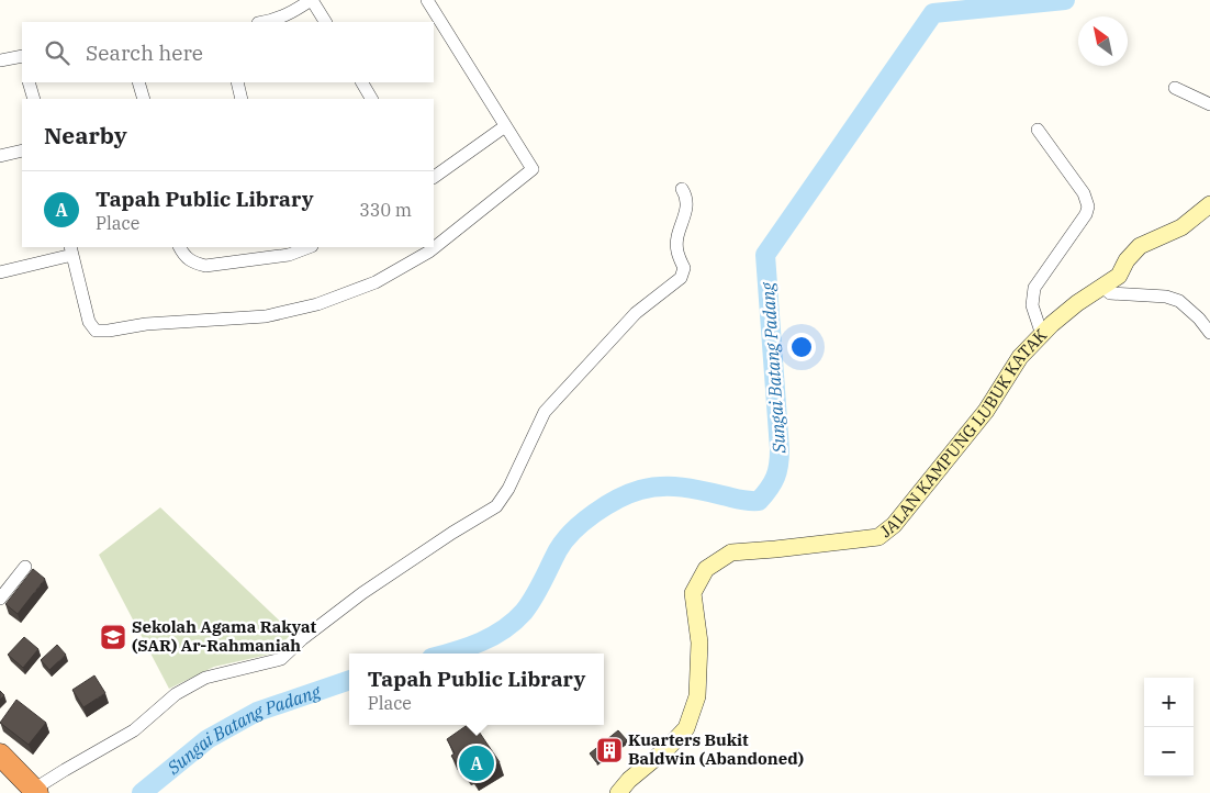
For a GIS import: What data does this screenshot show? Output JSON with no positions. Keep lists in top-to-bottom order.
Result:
{
  "streets": {
    "street": ["JALAN KAMPUNG LUBUK KATAK"]
  },
  "water": ["Sungai Batang Padang"],
  "places": {
    "school or university": ["Sekolah Agama Rakyat (SAR) Ar-Rahmaniah"],
    "building": ["Kuarters Bukit Baldwin (Abandoned)"]
  },
  "north": "top left",
  "page": {
    "search": "Search here",
    "heading": "Nearby",
    "list": [
      {
        "mark": "A",
        "name": "Tapah Public Library",
        "note": "Place",
        "value": "330 m"
      }
    ],
    "popup": ["Tapah Public Library", "Place"],
    "map_buttons": ["+", "−"],
    "pins": "A"
  }
}
